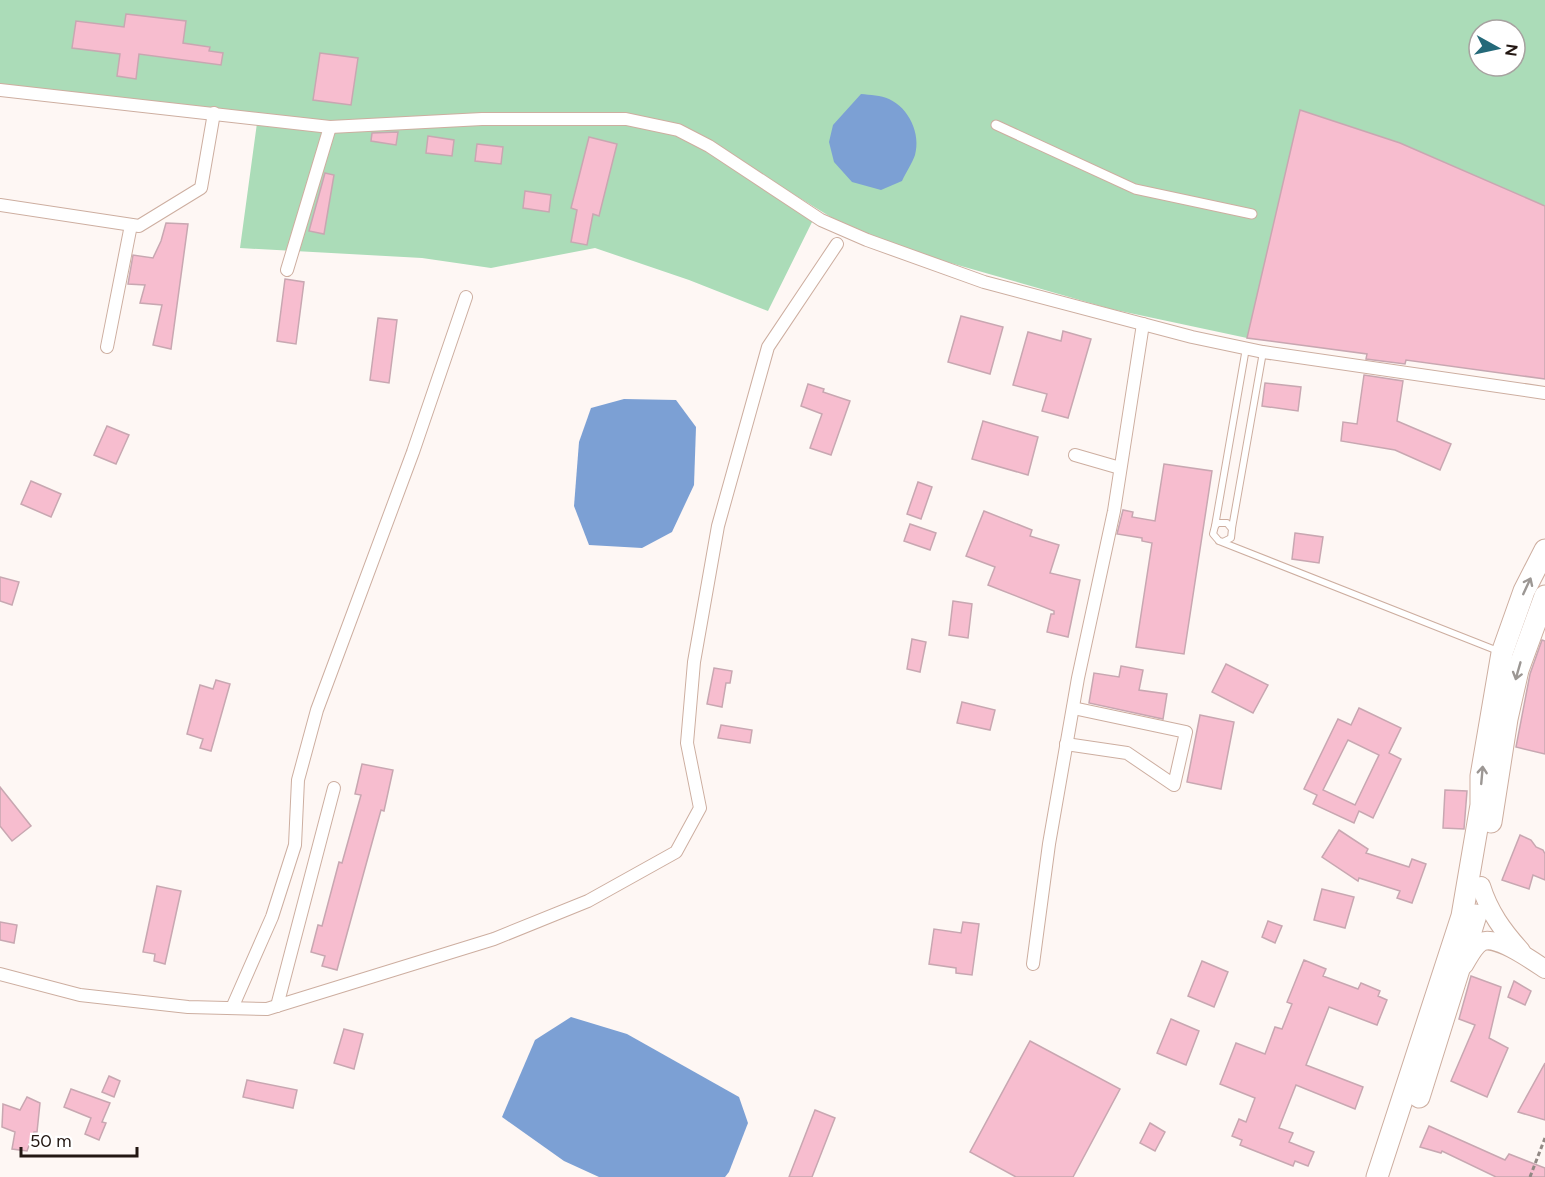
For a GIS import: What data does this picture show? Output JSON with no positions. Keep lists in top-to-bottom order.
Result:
{
  "scale_bar": "50 m",
  "north": "right"
}
